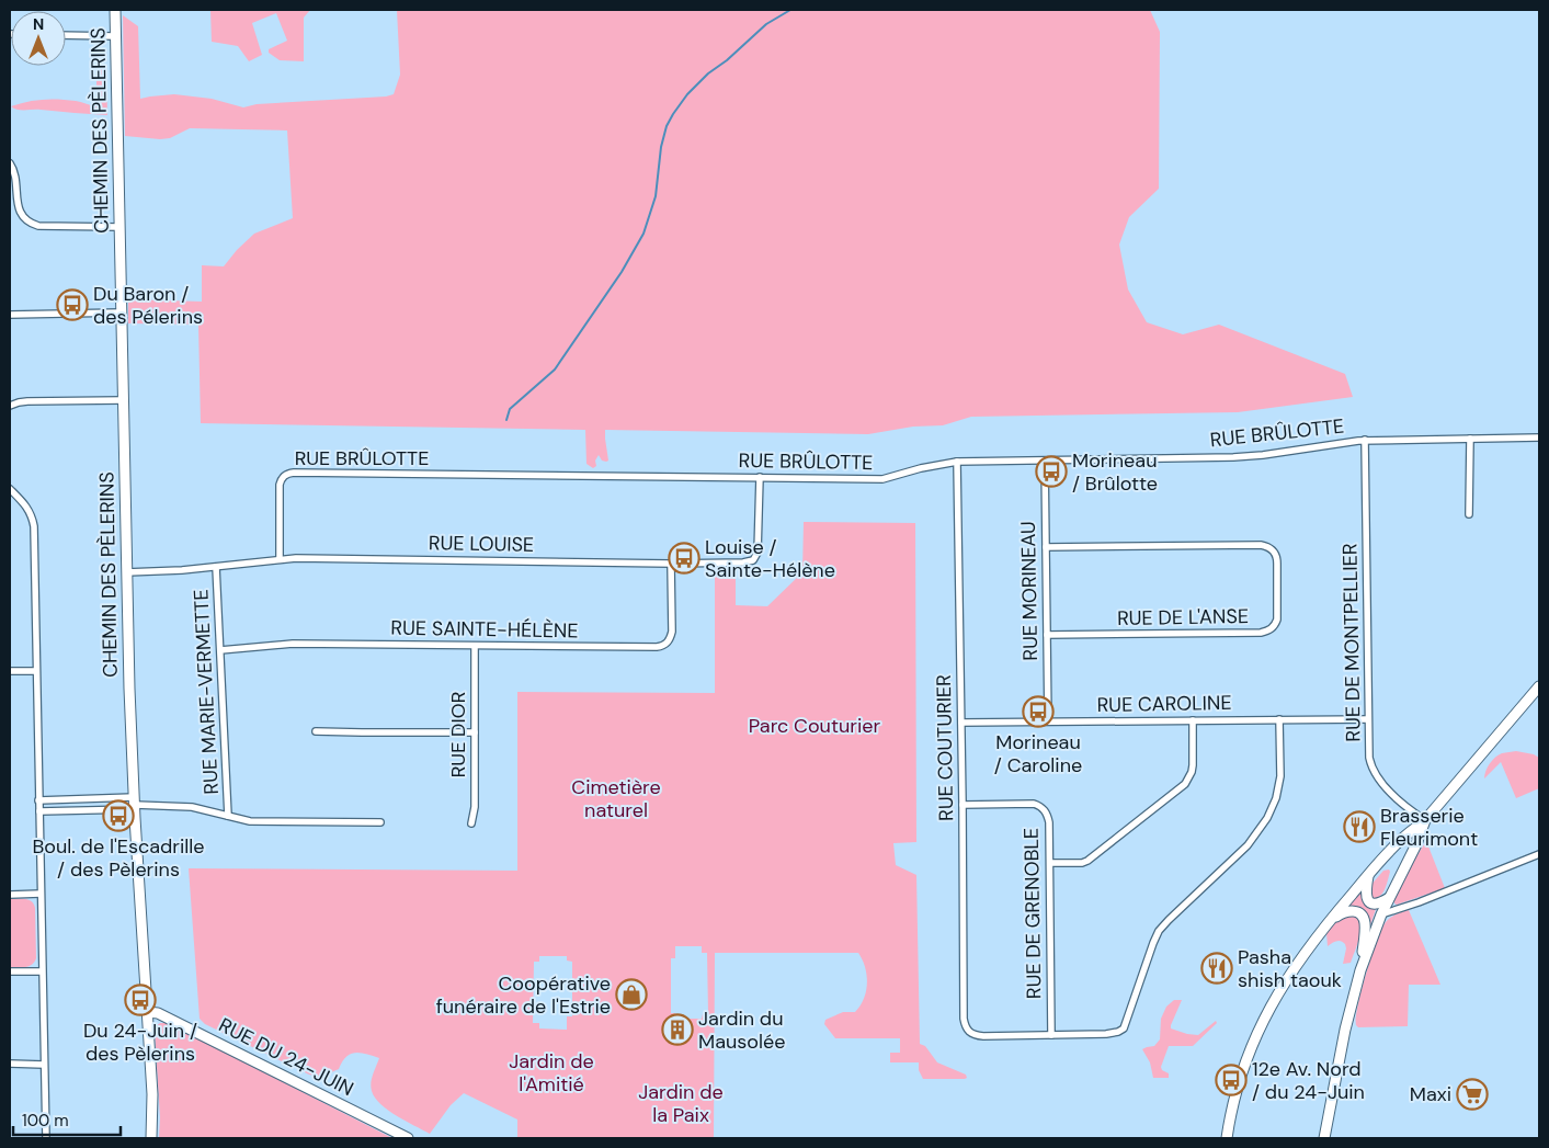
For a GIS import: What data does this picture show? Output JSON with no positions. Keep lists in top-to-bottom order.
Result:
{
  "streets": {
    "street": [
      "CHEMIN DES PÈLERINS",
      "RUE BRÛLOTTE",
      "RUE LOUISE",
      "RUE MORINEAU",
      "RUE DE L'ANSE",
      "RUE SAINTE-HÉLÈNE",
      "RUE DE MONTPELLIER",
      "RUE MARIE-VERMETTE",
      "RUE CAROLINE",
      "RUE DIOR",
      "RUE COUTURIER",
      "RUE DE GRENOBLE",
      "RUE DU 24-JUIN"
    ]
  },
  "crossings": [
    ["CHEMIN DES PÈLERINS", "RUE LOUISE"],
    ["CHEMIN DES PÈLERINS", "RUE DU 24-JUIN"],
    ["RUE BRÛLOTTE", "RUE LOUISE"],
    ["RUE BRÛLOTTE", "RUE MORINEAU"],
    ["RUE BRÛLOTTE", "RUE DE MONTPELLIER"],
    ["RUE BRÛLOTTE", "RUE COUTURIER"],
    ["RUE LOUISE", "RUE SAINTE-HÉLÈNE"],
    ["RUE LOUISE", "RUE MARIE-VERMETTE"],
    ["RUE MORINEAU", "RUE DE L'ANSE"],
    ["RUE MORINEAU", "RUE CAROLINE"],
    ["RUE SAINTE-HÉLÈNE", "RUE MARIE-VERMETTE"],
    ["RUE SAINTE-HÉLÈNE", "RUE DIOR"],
    ["RUE DE MONTPELLIER", "RUE CAROLINE"],
    ["RUE CAROLINE", "RUE COUTURIER"],
    ["RUE COUTURIER", "RUE DE GRENOBLE"]
  ],
  "parks": [
    "Parc Couturier",
    "Cimetière naturel",
    "Jardin de l'Amitié",
    "Jardin de la Paix"
  ],
  "places": {
    "bus stop": [
      "Du Baron / des Pélerins",
      "Morineau / Brûlotte",
      "Louise / Sainte-Hélène",
      "Morineau / Caroline",
      "Boul. de l'Escadrille / des Pèlerins",
      "Du 24-Juin / des Pèlerins",
      "12e Av. Nord / du 24-Juin"
    ],
    "restaurant": ["Brasserie Fleurimont", "Pasha shish taouk"],
    "shop": ["Coopérative funéraire de l'Estrie"],
    "building": ["Jardin du Mausolée"],
    "supermarket": ["Maxi"]
  },
  "scale_bar": "100 m",
  "north": "top"
}
